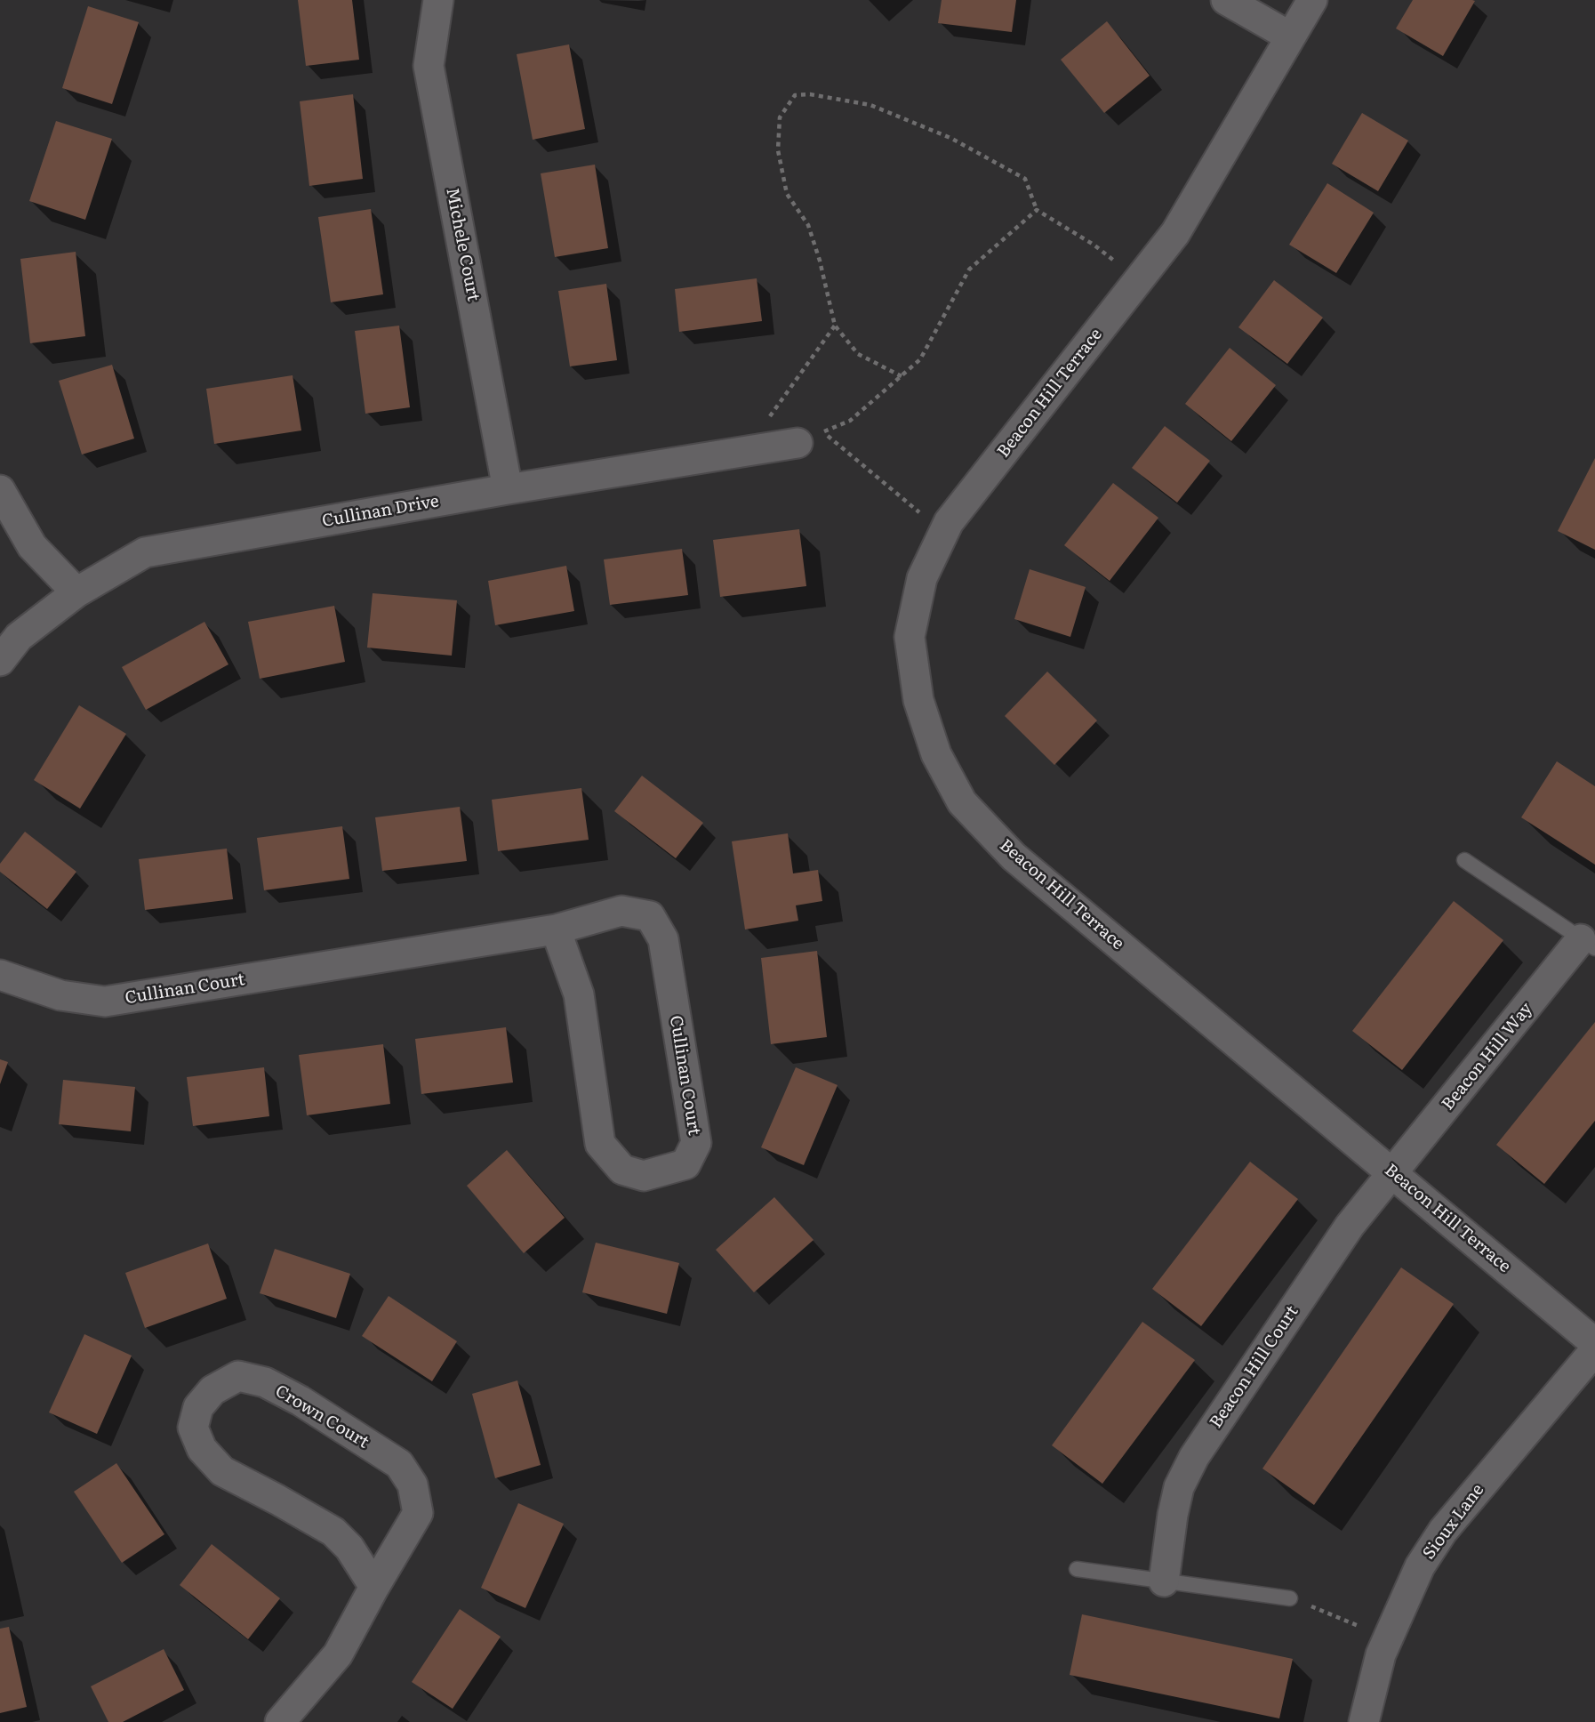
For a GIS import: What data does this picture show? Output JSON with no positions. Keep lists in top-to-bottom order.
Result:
{
  "streets": {
    "street": [
      "Michele Court",
      "Beacon Hill Terrace",
      "Cullinan Drive",
      "Cullinan Court",
      "Beacon Hill Way",
      "Beacon Hill Court",
      "Crown Court",
      "Sioux Lane"
    ]
  },
  "crossings": [
    ["Michele Court", "Cullinan Drive"],
    ["Beacon Hill Terrace", "Beacon Hill Way"],
    ["Beacon Hill Terrace", "Beacon Hill Court"],
    ["Beacon Hill Way", "Beacon Hill Court"]
  ]
}
